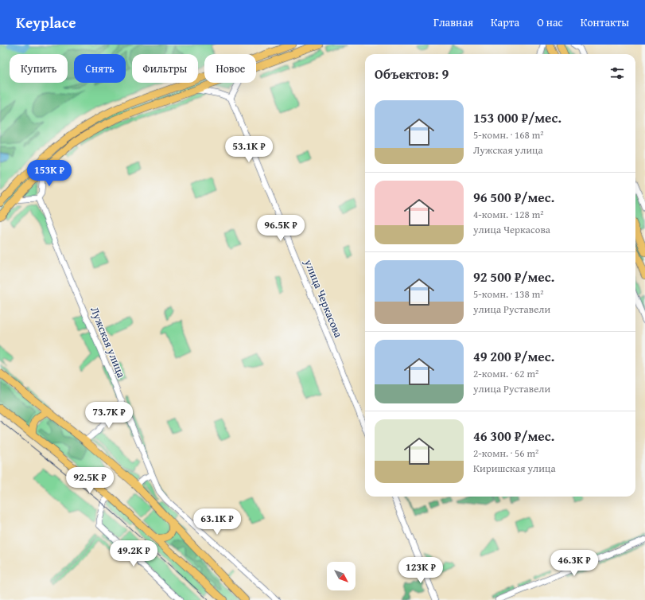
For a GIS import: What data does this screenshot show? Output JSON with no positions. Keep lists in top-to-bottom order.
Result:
{
  "streets": {
    "street": ["улица Черкасова", "Лужская улица"]
  },
  "north": "bottom right",
  "page": {
    "header": "Keyplace",
    "nav": [
      "Главная",
      "Карта",
      "О нас",
      "Контакты"
    ],
    "chip": [
      "Купить",
      "Снять",
      "Фильтры",
      "Новое"
    ],
    "heading": "Объектов: 9",
    "list": [
      {
        "name": "153 000 ₽/мес.",
        "note": "5-комн. · 168 m² · Лужская улица"
      },
      {
        "name": "96 500 ₽/мес.",
        "note": "4-комн. · 128 m² · улица Черкасова"
      },
      {
        "name": "92 500 ₽/мес.",
        "note": "5-комн. · 138 m² · улица Руставели"
      },
      {
        "name": "49 200 ₽/мес.",
        "note": "2-комн. · 62 m² · улица Руставели"
      },
      {
        "name": "46 300 ₽/мес.",
        "note": "2-комн. · 56 m² · Киришская улица"
      }
    ],
    "price": [
      "53.1K ₽",
      "153K ₽",
      "96.5K ₽",
      "73.7K ₽",
      "92.5K ₽",
      "63.1K ₽",
      "49.2K ₽",
      "46.3K ₽",
      "123K ₽"
    ]
  }
}
